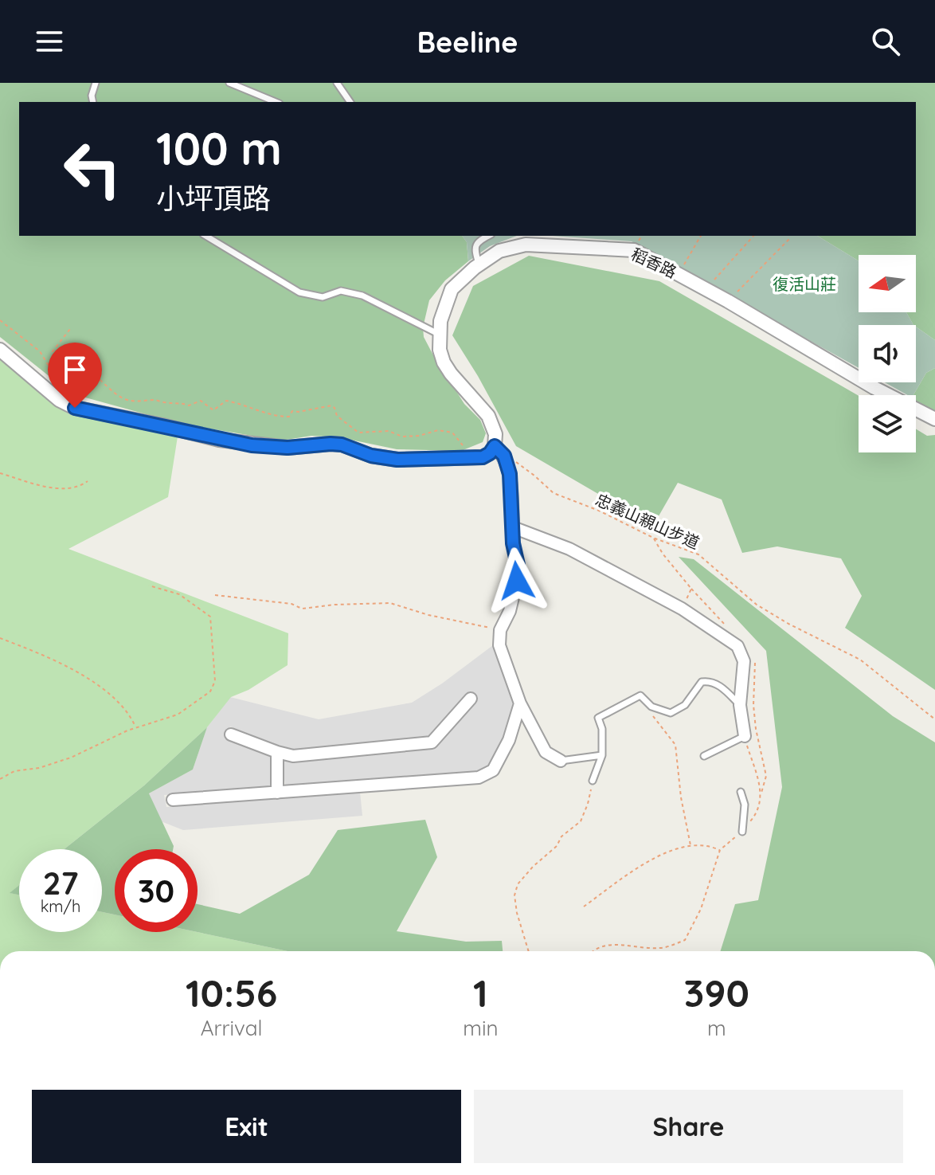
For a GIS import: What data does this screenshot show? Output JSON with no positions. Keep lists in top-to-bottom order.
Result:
{
  "streets": {
    "street": ["稻香路"],
    "path": ["忠義山親山步道"]
  },
  "crossings": [
    ["稻香路", "忠義山親山步道"]
  ],
  "parks": ["復活山莊"],
  "north": "left",
  "page": {
    "header": "Beeline",
    "turn": ["100 m", "小坪頂路"],
    "speed": "27 km/h",
    "limit": "30",
    "eta": [
      "10:56",
      "Arrival",
      "1",
      "min",
      "390",
      "m"
    ],
    "buttons": ["Exit", "Share"]
  }
}
